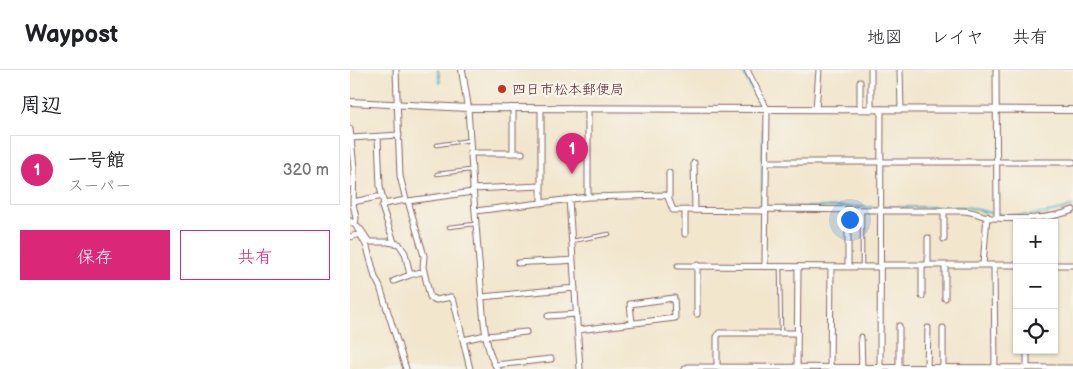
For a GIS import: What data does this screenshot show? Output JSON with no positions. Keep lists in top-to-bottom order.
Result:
{
  "places": ["四日市松本郵便局"],
  "page": {
    "header": "Waypost",
    "nav": ["地図", "レイヤ", "共有"],
    "heading": "周辺",
    "pins": "1",
    "list": [
      {
        "mark": "1",
        "name": "一号館",
        "note": "スーパー",
        "value": "320 m"
      }
    ],
    "buttons": ["保存", "共有"],
    "map_buttons": ["+", "−"]
  }
}
